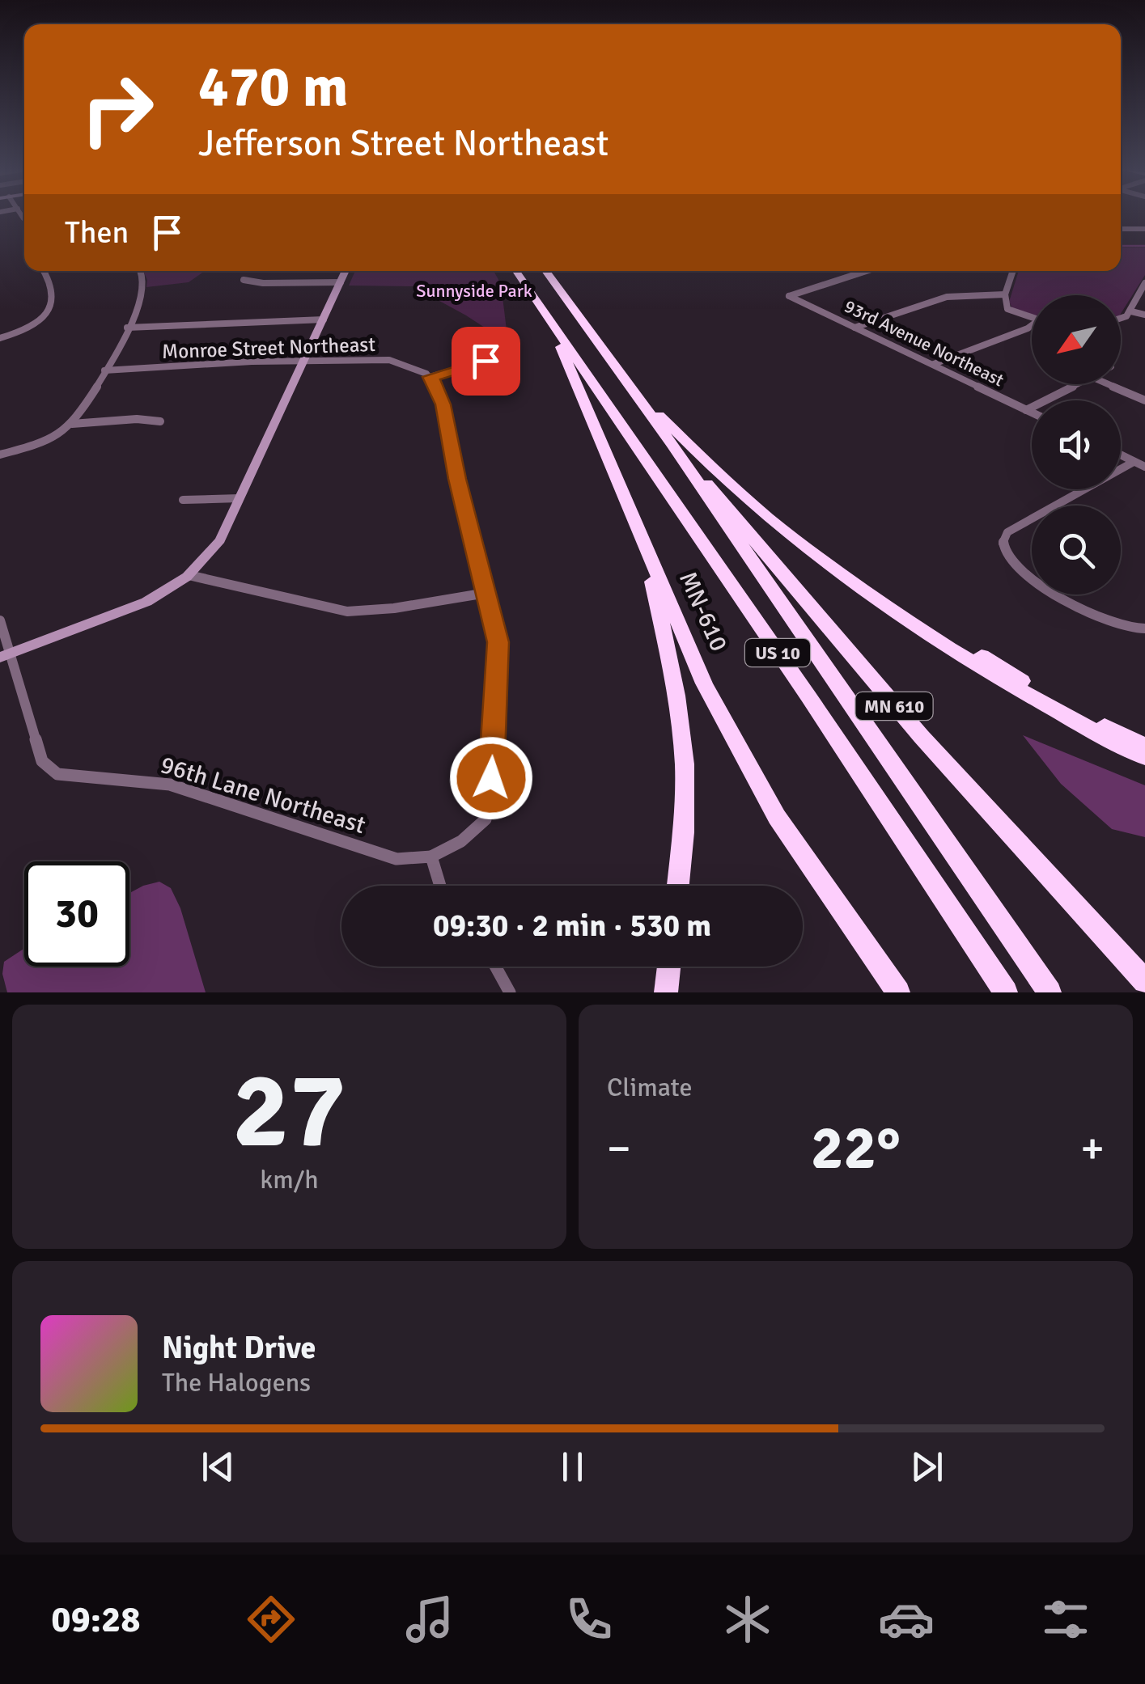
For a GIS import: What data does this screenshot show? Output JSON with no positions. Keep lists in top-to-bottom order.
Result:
{
  "streets": {
    "highway": ["MN-610", "US 10", "MN 610"],
    "street": ["93rd Avenue Northeast", "Monroe Street Northeast", "96th Lane Northeast"]
  },
  "crossings": [
    ["MN-610", "US 10"],
    ["US 10", "MN 610"]
  ],
  "parks": ["Sunnyside Park"],
  "north": "bottom left",
  "page": {
    "turn": ["470 m", "Jefferson Street Northeast"],
    "then": "Then",
    "limit": "30",
    "trip": "09:30 · 2 min · 530 m",
    "tile": [
      ["27", "km/h"],
      "Climate"
    ],
    "heat": ["−", "22°", "+"],
    "song": ["Night Drive", "The Halogens"],
    "tabs": "09:28"
  }
}
